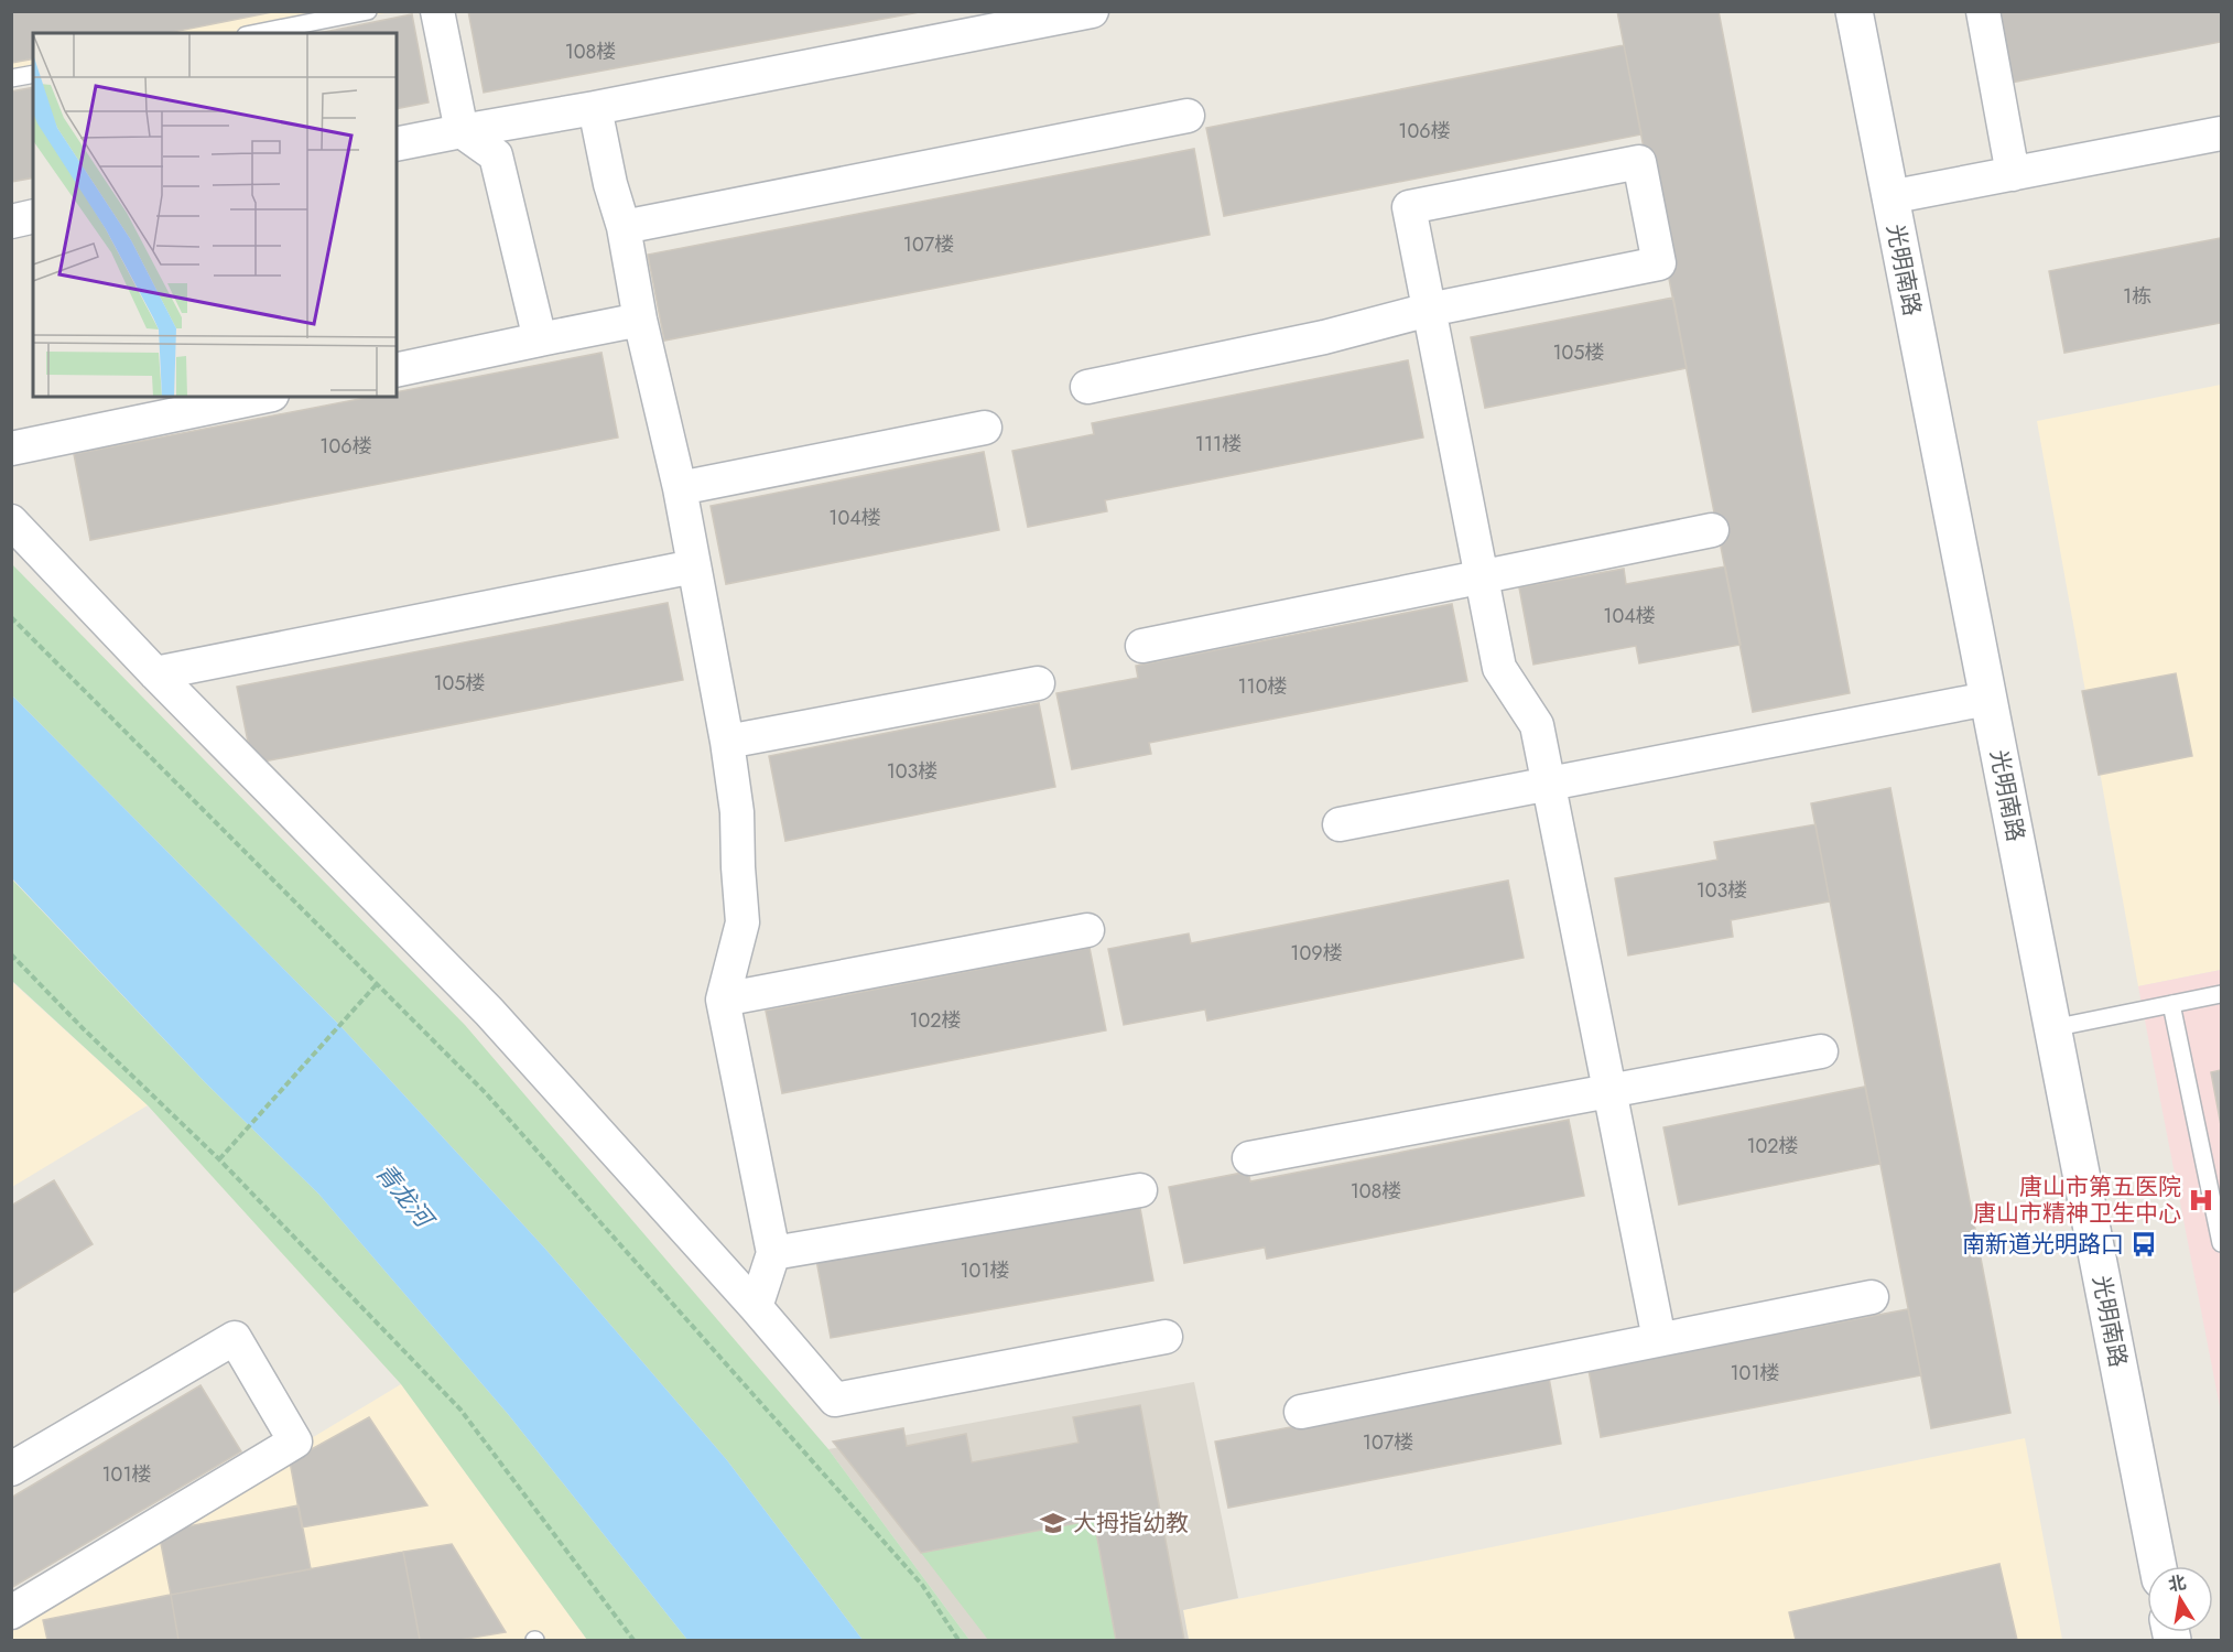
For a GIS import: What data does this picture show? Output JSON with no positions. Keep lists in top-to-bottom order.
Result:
{
  "streets": {
    "main road": ["光明南路"]
  },
  "water": ["青龙河"],
  "places": {
    "hospital": ["唐山市第五医院 唐山市精神卫生中心"],
    "bus stop": ["南新道光明路口"],
    "school or university": ["大拇指幼教"]
  },
  "house_numbers": [
    "108楼",
    "106楼",
    "107楼",
    "1栋",
    "105楼",
    "111楼",
    "106楼",
    "104楼",
    "104楼",
    "105楼",
    "110楼",
    "103楼",
    "103楼",
    "109楼",
    "102楼",
    "102楼",
    "108楼",
    "101楼",
    "101楼",
    "107楼",
    "101楼"
  ],
  "north": "top"
}
